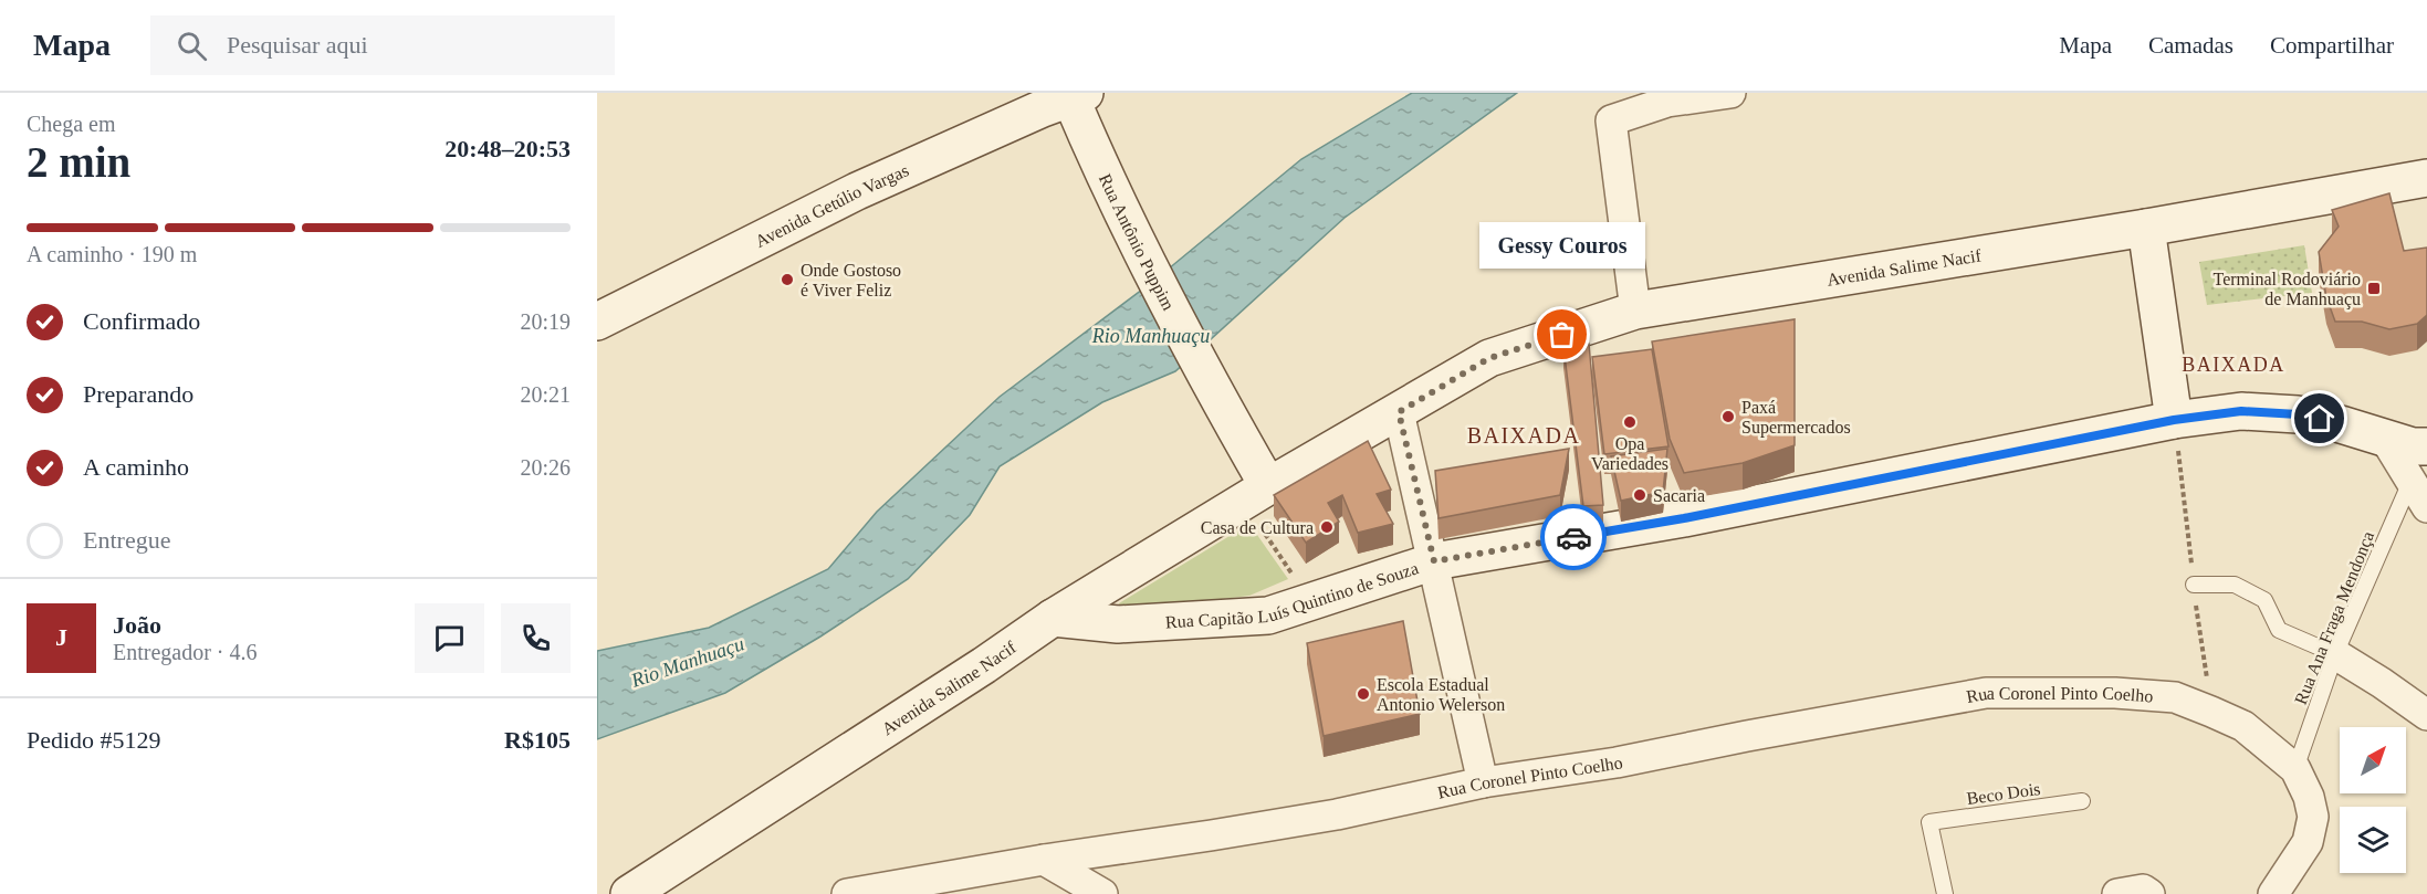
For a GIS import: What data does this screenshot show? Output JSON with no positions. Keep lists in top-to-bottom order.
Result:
{
  "streets": {
    "street": [
      "Avenida Getúlio Vargas",
      "Rua Antônio Puppim",
      "Avenida Salime Nacif",
      "Rua Capitão Luís Quintino de Souza",
      "Rua Coronel Pinto Coelho"
    ],
    "lane": ["Rua Ana Fraga Mendonça", "Beco Dois"]
  },
  "crossings": [
    ["Avenida Getúlio Vargas", "Rua Antônio Puppim"],
    ["Rua Antônio Puppim", "Avenida Salime Nacif"],
    ["Avenida Salime Nacif", "Rua Capitão Luís Quintino de Souza"],
    ["Rua Ana Fraga Mendonça", "Rua Coronel Pinto Coelho"]
  ],
  "districts": ["BAIXADA", "BAIXADA"],
  "water": ["Rio Manhuaçu"],
  "places": {
    "other": [
      "Onde Gostoso é Viver Feliz",
      "Gessy Couros",
      "Paxá Supermercados",
      "Opa Variedades",
      "Sacaria",
      "Casa de Cultura",
      "Escola Estadual Antonio Welerson"
    ],
    "transit": ["Terminal Rodoviário de Manhuaçu"]
  },
  "north": "top right",
  "page": {
    "header": "Mapa",
    "search": "Pesquisar aqui",
    "nav": ["Mapa", "Camadas", "Compartilhar"],
    "heading": ["2 min", "Chega em", "20:48–20:53"],
    "panel": [
      "João",
      "Entregador · 4.6",
      "Pedido #5129",
      "R$105"
    ],
    "bar": "A caminho · 190 m",
    "bubble": "Gessy Couros",
    "list": [
      ["Confirmado", "20:19"],
      ["Preparando", "20:21"],
      ["A caminho", "20:26"],
      "Entregue"
    ],
    "round": "J"
  }
}
